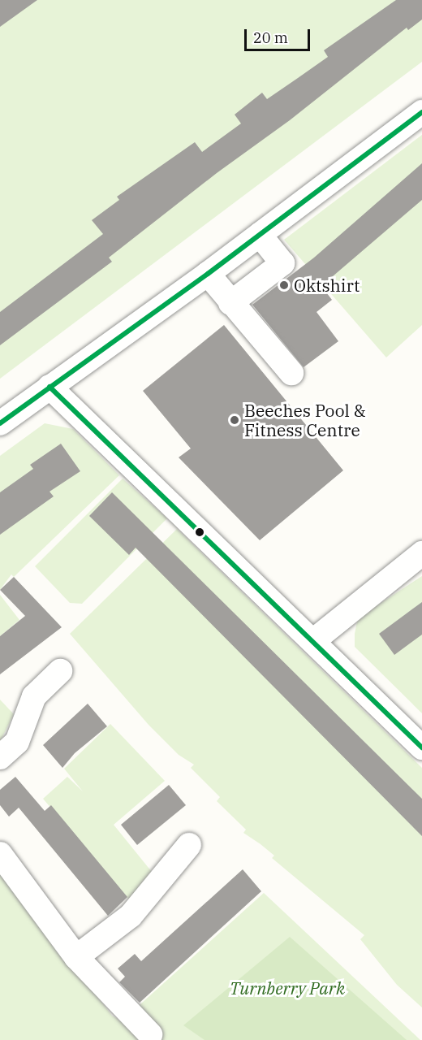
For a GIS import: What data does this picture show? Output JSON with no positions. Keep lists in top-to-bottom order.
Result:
{
  "parks": ["Turnberry Park"],
  "places": ["Oktshirt", "Beeches Pool & Fitness Centre"],
  "scale_bar": "20 m"
}
